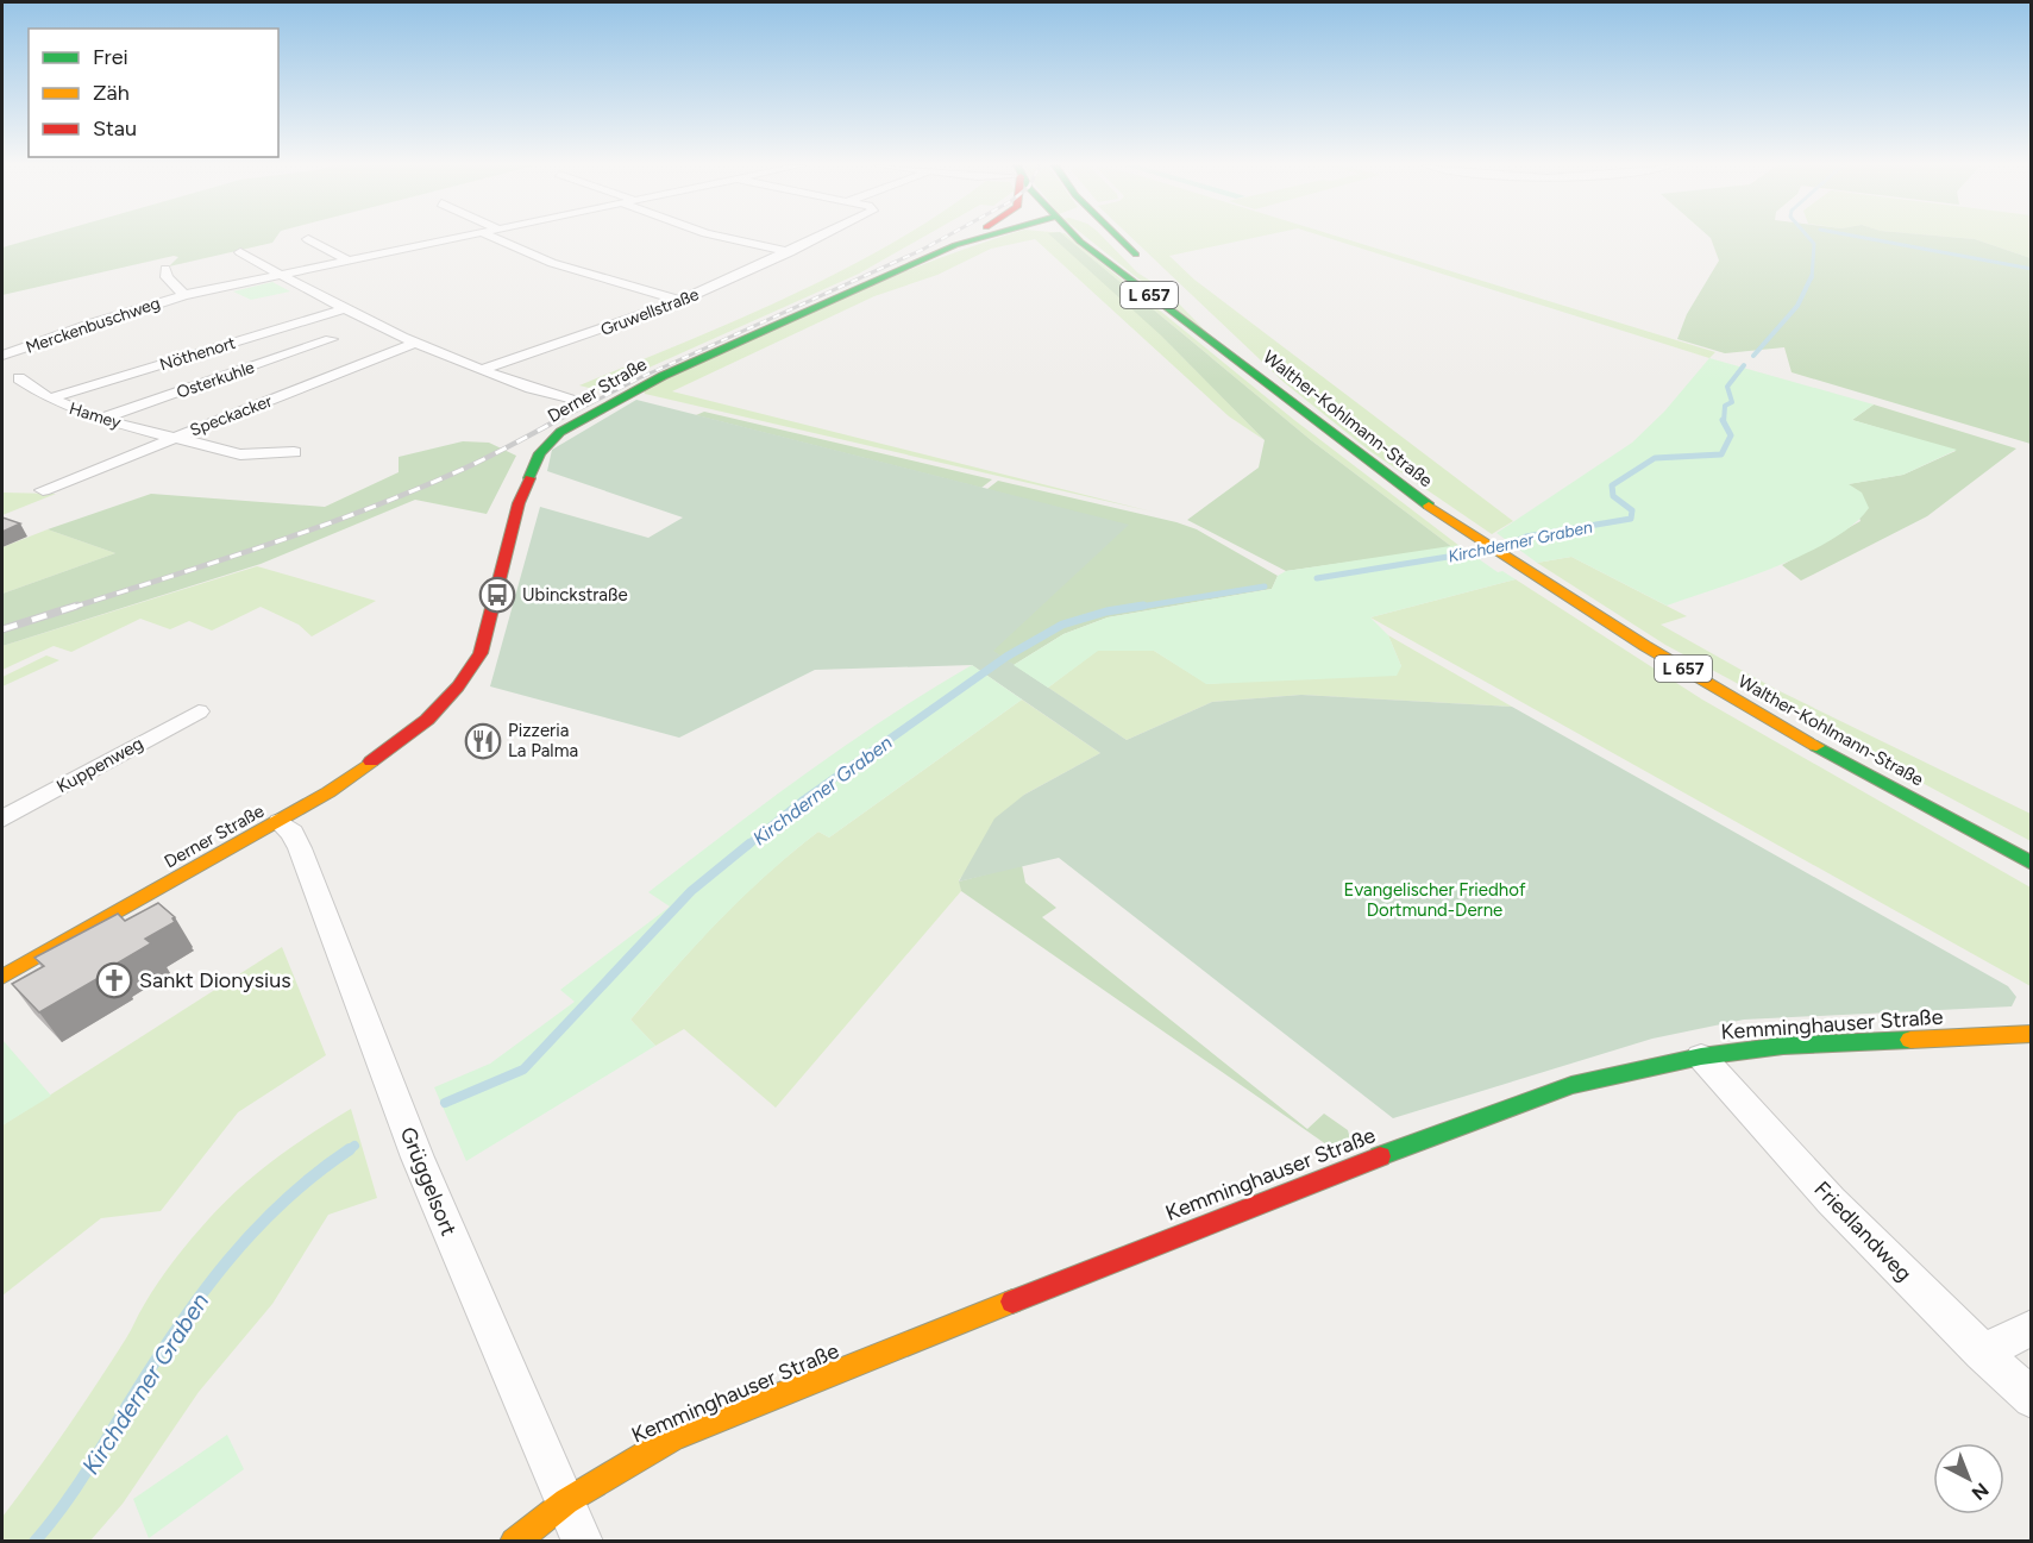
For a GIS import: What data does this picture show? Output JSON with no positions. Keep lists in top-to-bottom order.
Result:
{
  "streets": {
    "main road": [
      "L 657",
      "Derner Straße",
      "Walther-Kohlmann-Straße",
      "Kemminghauser Straße"
    ],
    "street": [
      "Gruwellstraße",
      "Merckenbuschweg",
      "Nöthenort",
      "Osterkuhle",
      "Hamey",
      "Speckacker",
      "Kuppenweg",
      "Grüggelsort",
      "Friedlandweg"
    ]
  },
  "crossings": [
    ["Nöthenort", "Hamey"],
    ["Osterkuhle", "Hamey"],
    ["Derner Straße", "Grüggelsort"],
    ["Hamey", "Speckacker"],
    ["Kemminghauser Straße", "Grüggelsort"],
    ["Kemminghauser Straße", "Friedlandweg"]
  ],
  "water": ["Kirchderner Graben"],
  "parks": ["Evangelischer Friedhof Dortmund-Derne"],
  "places": {
    "bus stop": ["Ubinckstraße"],
    "restaurant": ["Pizzeria La Palma"],
    "church": ["Sankt Dionysius"]
  },
  "legend": ["Frei", "Zäh", "Stau"],
  "north": "bottom right"
}
